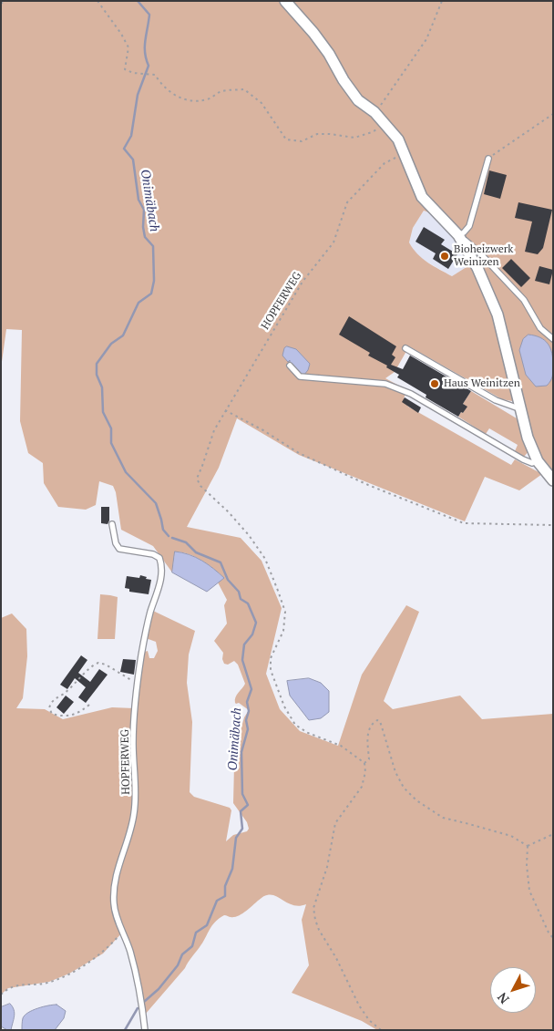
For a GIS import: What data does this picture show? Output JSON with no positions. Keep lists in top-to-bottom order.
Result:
{
  "streets": {
    "lane": ["HOPFERWEG"]
  },
  "water": ["Onimäbach"],
  "places": ["Bioheizwerk Weinizen", "Haus Weinitzen"],
  "north": "bottom left"
}
